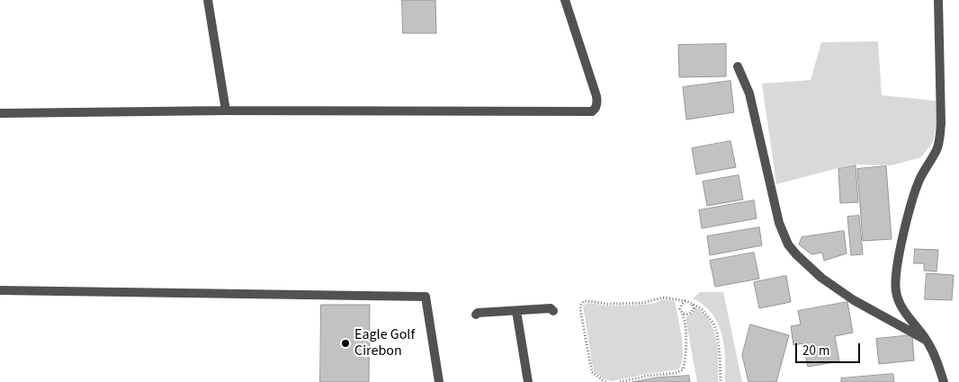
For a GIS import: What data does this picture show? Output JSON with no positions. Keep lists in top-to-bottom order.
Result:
{
  "places": ["Eagle Golf Cirebon"],
  "scale_bar": "20 m"
}
